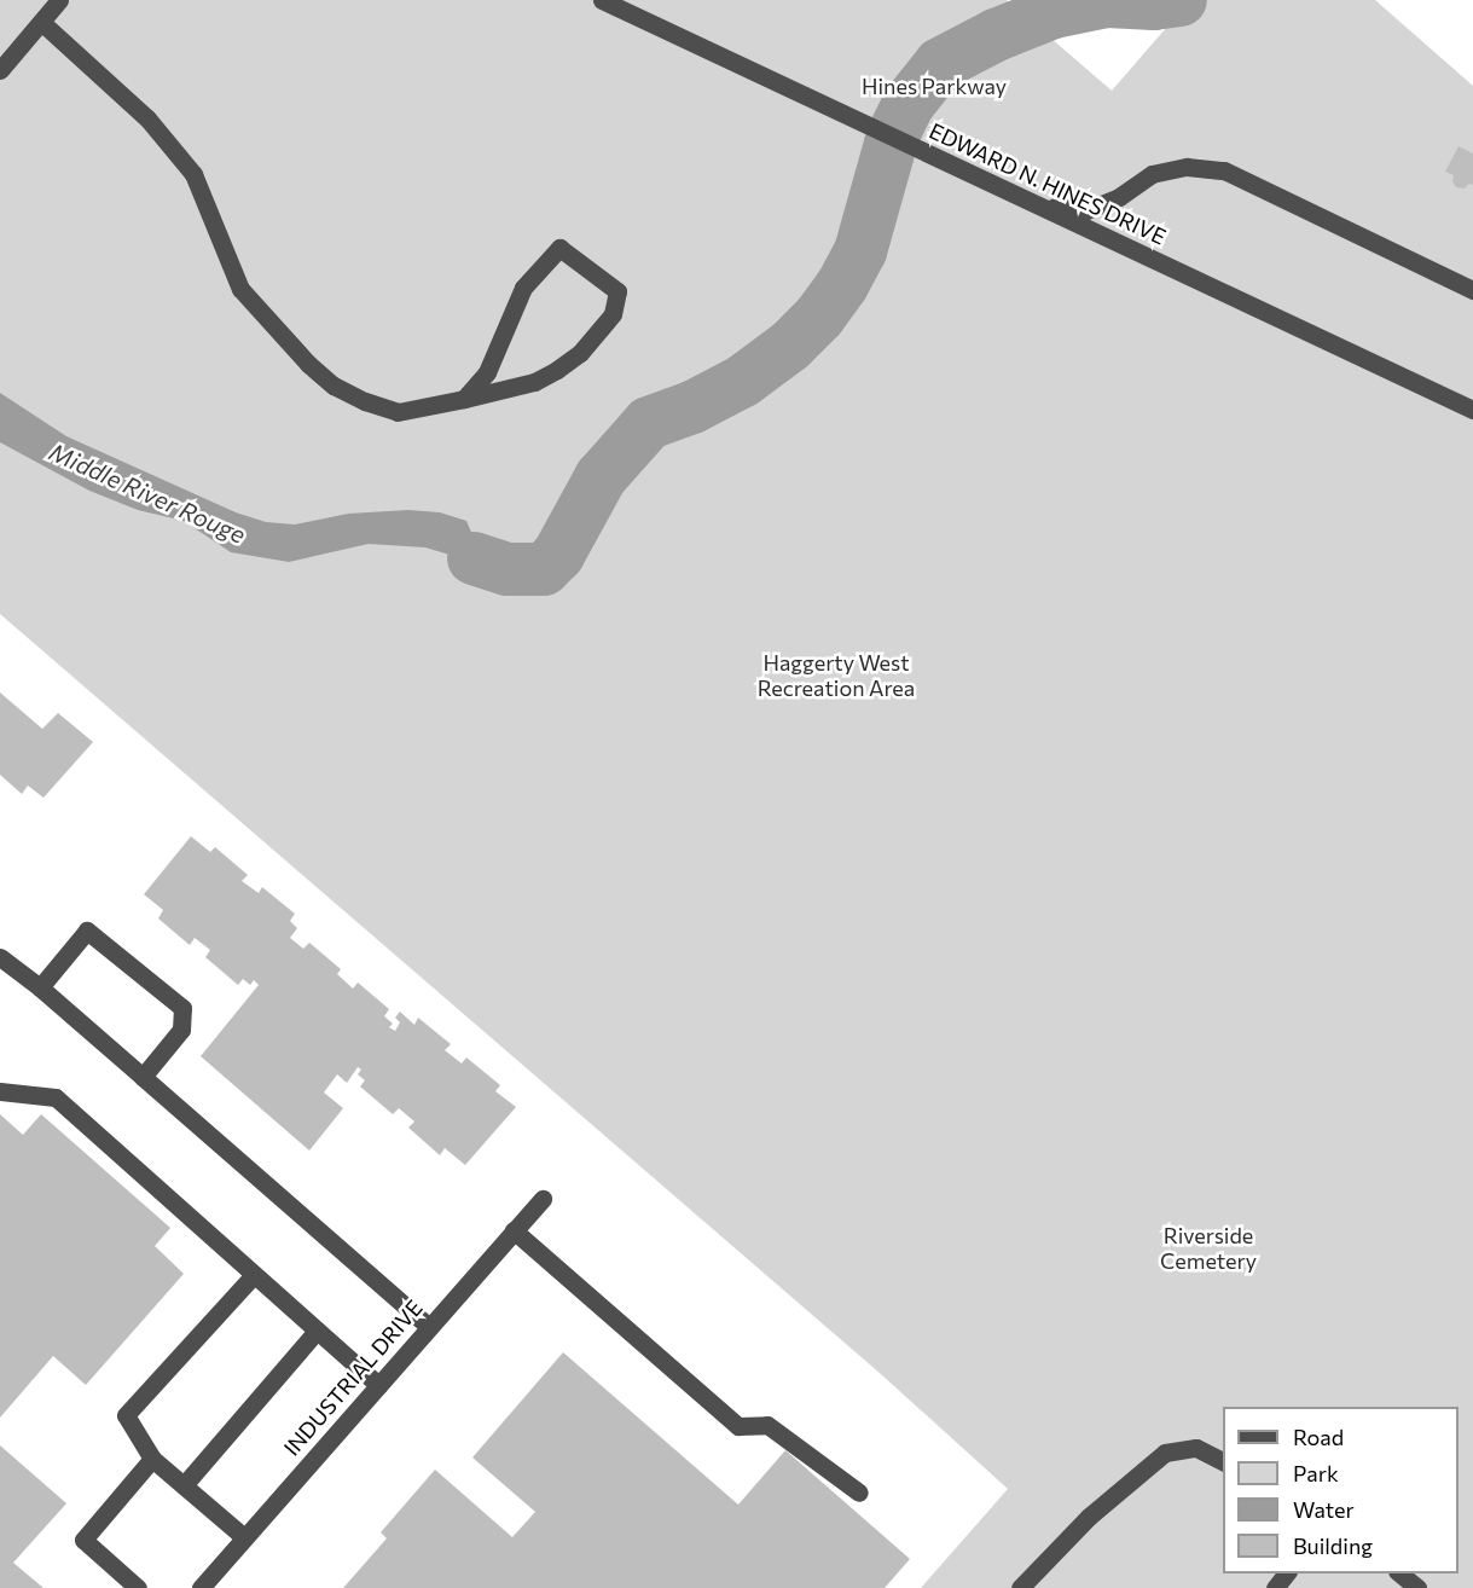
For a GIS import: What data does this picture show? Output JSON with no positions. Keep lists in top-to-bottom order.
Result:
{
  "streets": {
    "street": ["EDWARD N. HINES DRIVE", "INDUSTRIAL DRIVE"]
  },
  "water": ["Middle River Rouge"],
  "parks": ["Hines Parkway", "Haggerty West Recreation Area", "Riverside Cemetery"],
  "legend": [
    "Road",
    "Park",
    "Water",
    "Building"
  ]
}
